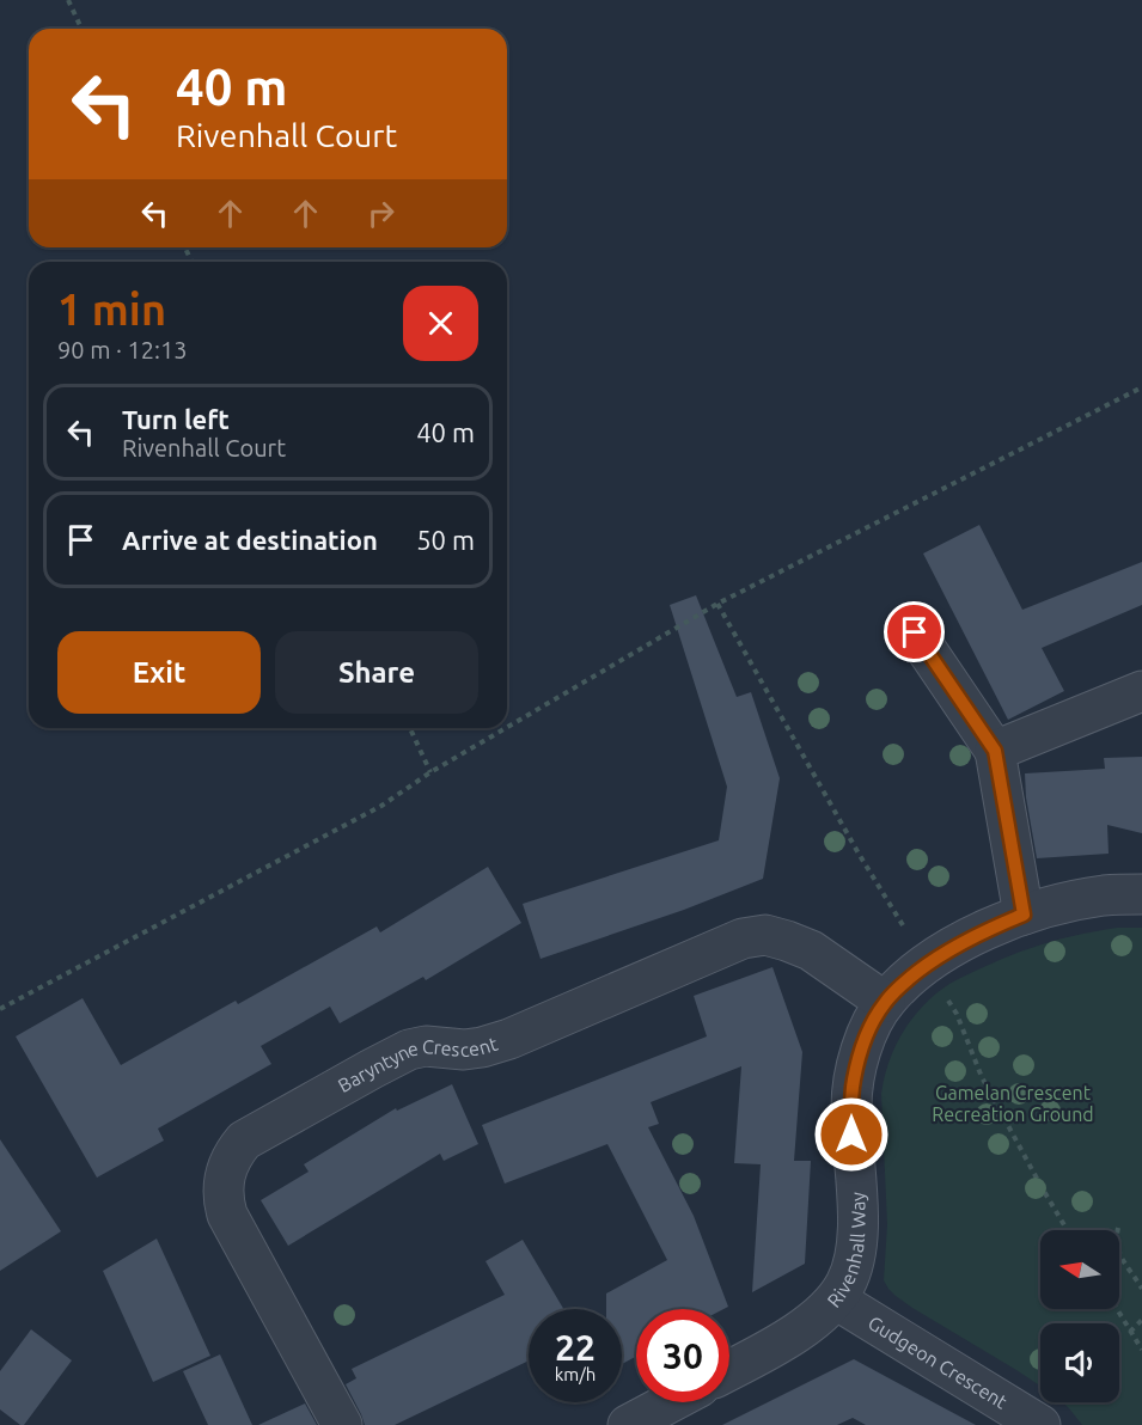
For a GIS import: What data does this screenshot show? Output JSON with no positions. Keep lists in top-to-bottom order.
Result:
{
  "streets": {
    "street": ["Baryntyne Crescent", "Rivenhall Way", "Gudgeon Crescent"]
  },
  "crossings": [
    ["Baryntyne Crescent", "Rivenhall Way"],
    ["Rivenhall Way", "Gudgeon Crescent"]
  ],
  "parks": ["Gamelan Crescent Recreation Ground"],
  "north": "left",
  "page": {
    "turn": ["40 m", "Rivenhall Court"],
    "heading": ["1 min", "90 m · 12:13"],
    "list": [
      {
        "name": "Turn left",
        "note": "Rivenhall Court",
        "value": "40 m"
      },
      {
        "name": "Arrive at destination",
        "value": "50 m"
      }
    ],
    "buttons": ["Exit", "Share"],
    "speed": "22 km/h",
    "limit": "30"
  }
}
